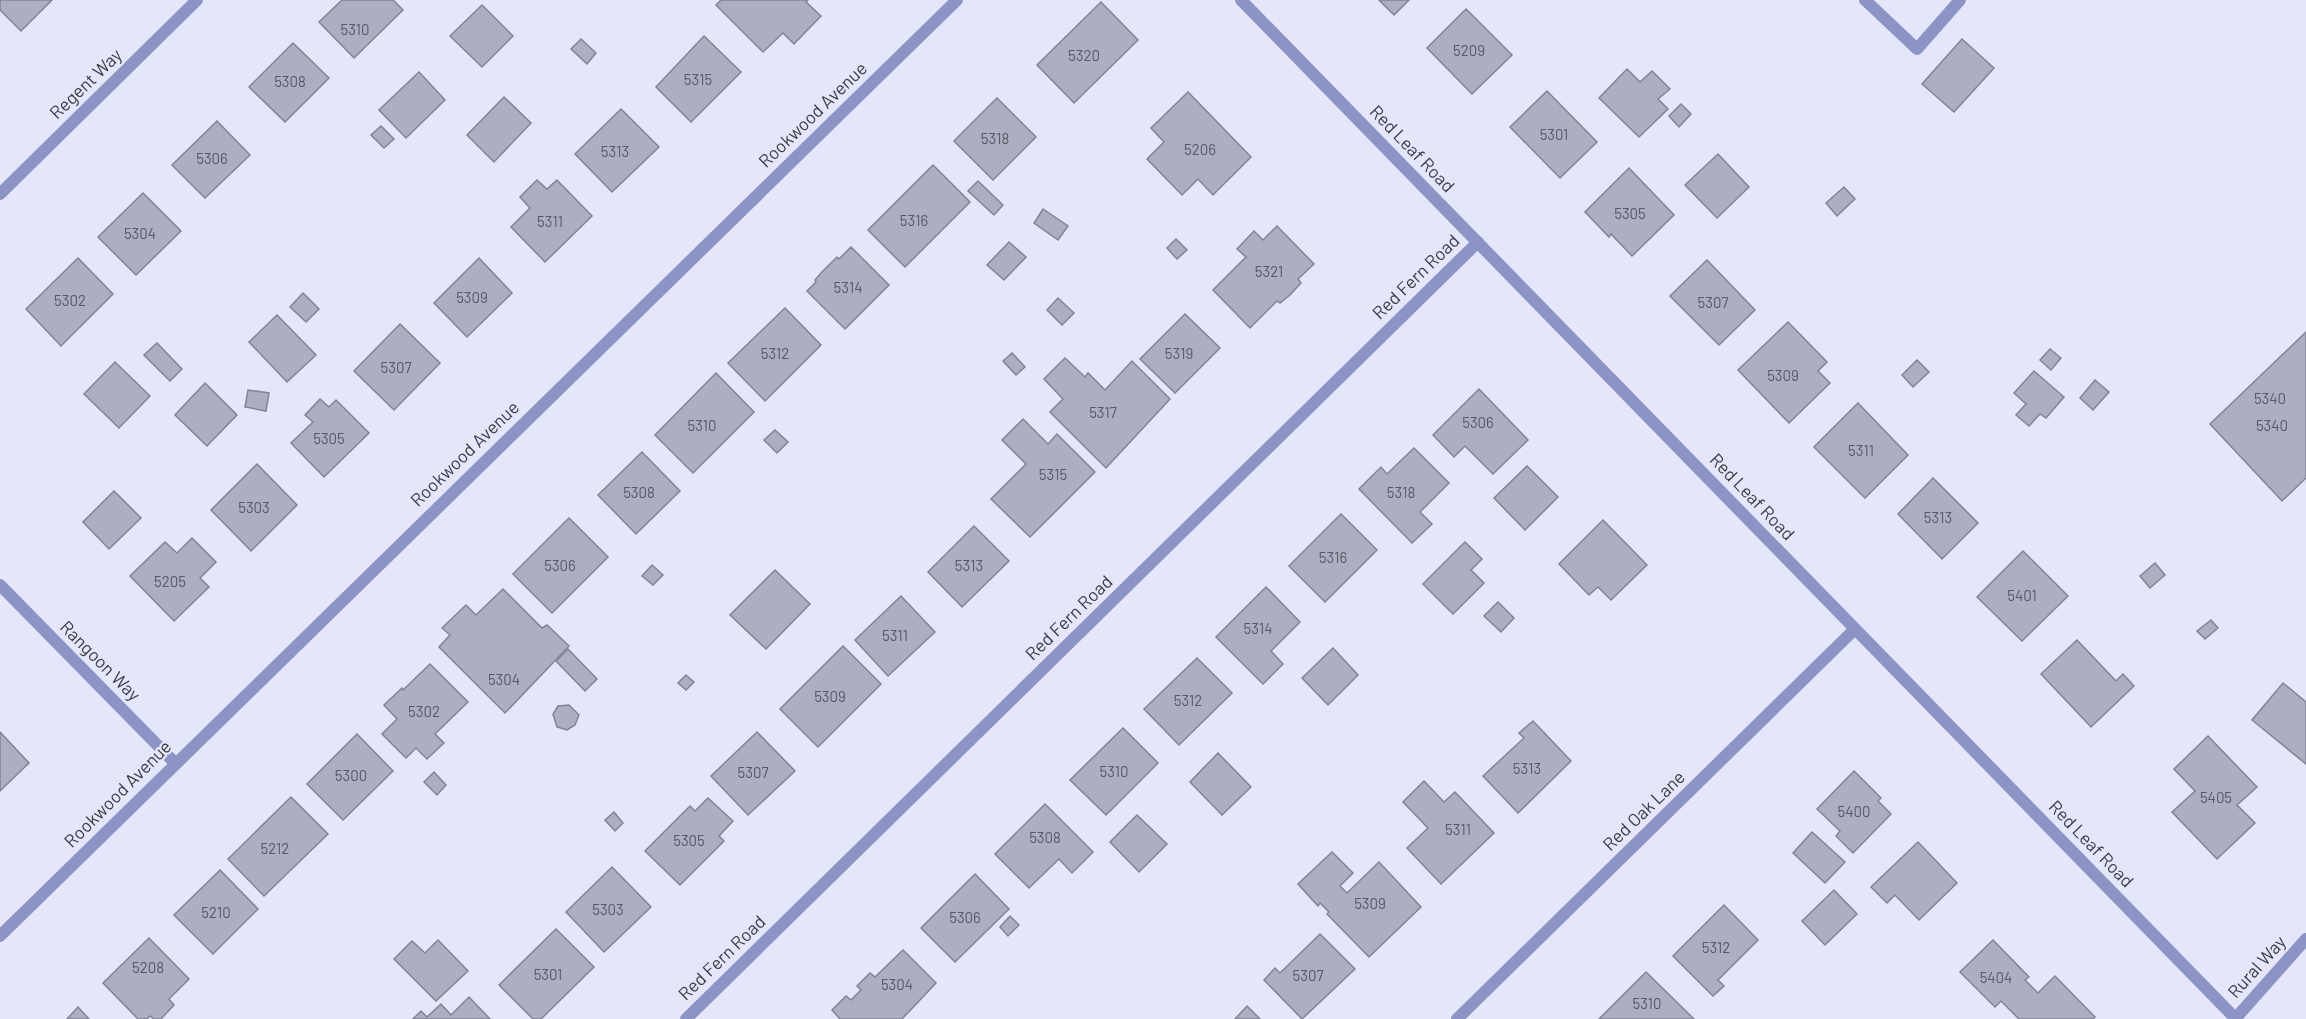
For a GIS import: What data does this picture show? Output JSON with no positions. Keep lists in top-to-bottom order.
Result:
{
  "streets": {
    "street": [
      "Regent Way",
      "Rookwood Avenue",
      "Red Leaf Road",
      "Red Fern Road",
      "Rangoon Way",
      "Red Oak Lane",
      "Rural Way"
    ]
  },
  "crossings": [
    ["Rookwood Avenue", "Rangoon Way"],
    ["Red Leaf Road", "Red Fern Road"],
    ["Red Leaf Road", "Red Oak Lane"],
    ["Red Leaf Road", "Rural Way"]
  ],
  "house_numbers": [
    "5310",
    "5209",
    "5320",
    "5315",
    "5308",
    "5301",
    "5318",
    "5206",
    "5313",
    "5306",
    "5305",
    "5316",
    "5311",
    "5304",
    "5321",
    "5314",
    "5309",
    "5302",
    "5307",
    "5312",
    "5319",
    "5307",
    "5309",
    "5340",
    "5317",
    "5306",
    "5310",
    "5340",
    "5305",
    "5311",
    "5315",
    "5308",
    "5318",
    "5303",
    "5313",
    "5316",
    "5306",
    "5313",
    "5205",
    "5401",
    "5314",
    "5311",
    "5304",
    "5309",
    "5312",
    "5302",
    "5313",
    "5310",
    "5307",
    "5300",
    "5405",
    "5400",
    "5311",
    "5308",
    "5305",
    "5212",
    "5309",
    "5303",
    "5210",
    "5306",
    "5312",
    "5208",
    "5301",
    "5307",
    "5404",
    "5304",
    "5310"
  ]
}
